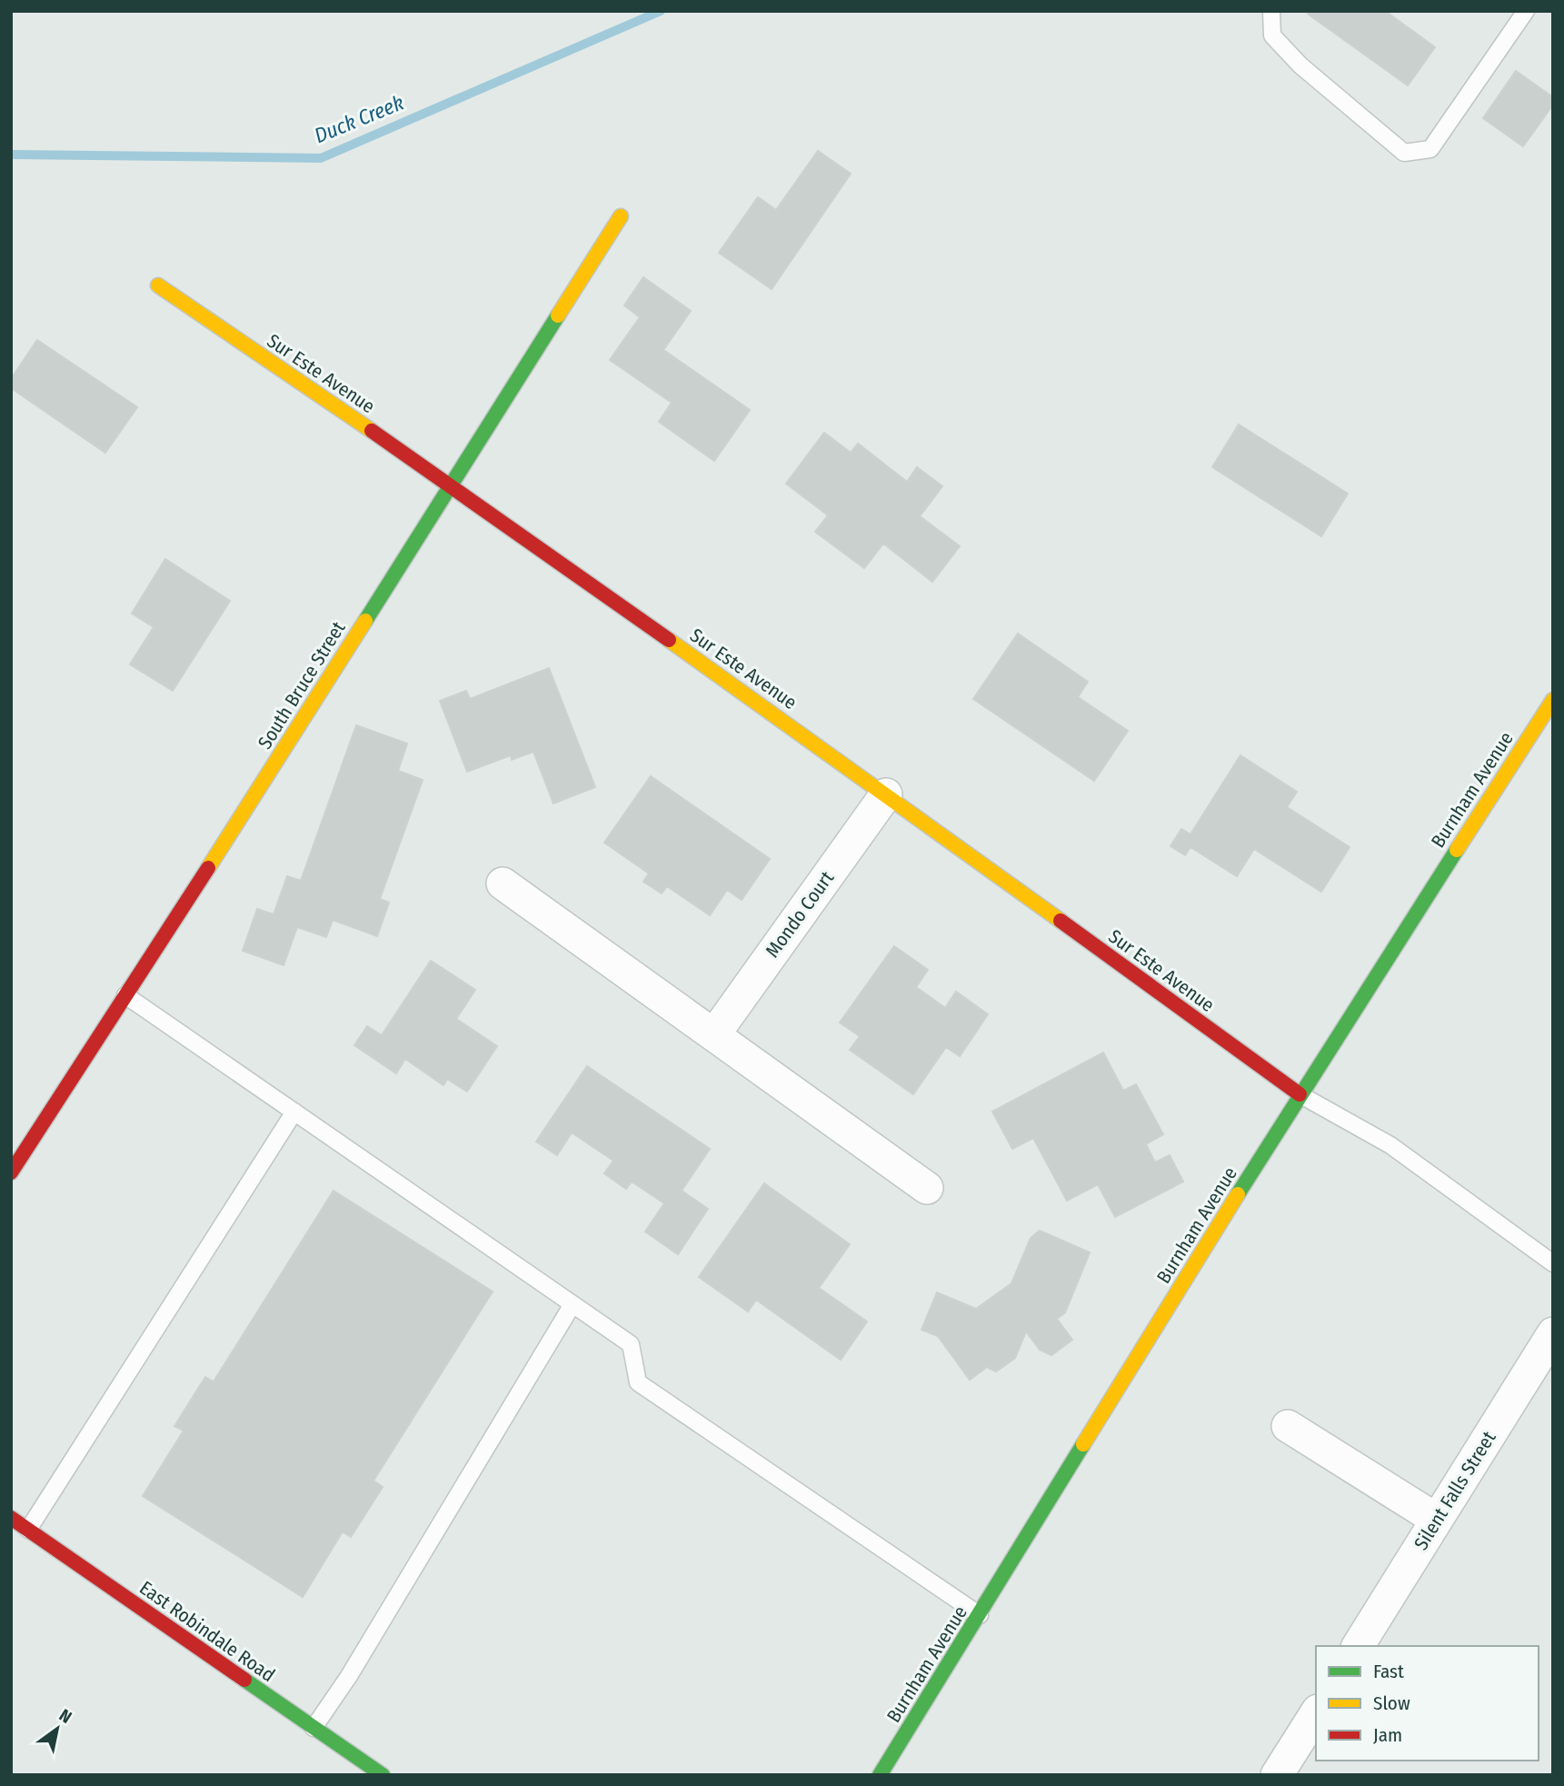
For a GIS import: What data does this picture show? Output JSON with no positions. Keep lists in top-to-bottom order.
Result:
{
  "streets": {
    "street": [
      "Sur Este Avenue",
      "South Bruce Street",
      "Burnham Avenue",
      "Mondo Court",
      "Silent Falls Street",
      "East Robindale Road"
    ]
  },
  "crossings": [
    ["Sur Este Avenue", "South Bruce Street"],
    ["Sur Este Avenue", "Burnham Avenue"],
    ["Sur Este Avenue", "Mondo Court"]
  ],
  "water": ["Duck Creek"],
  "legend": ["Fast", "Slow", "Jam"],
  "north": "top right"
}
